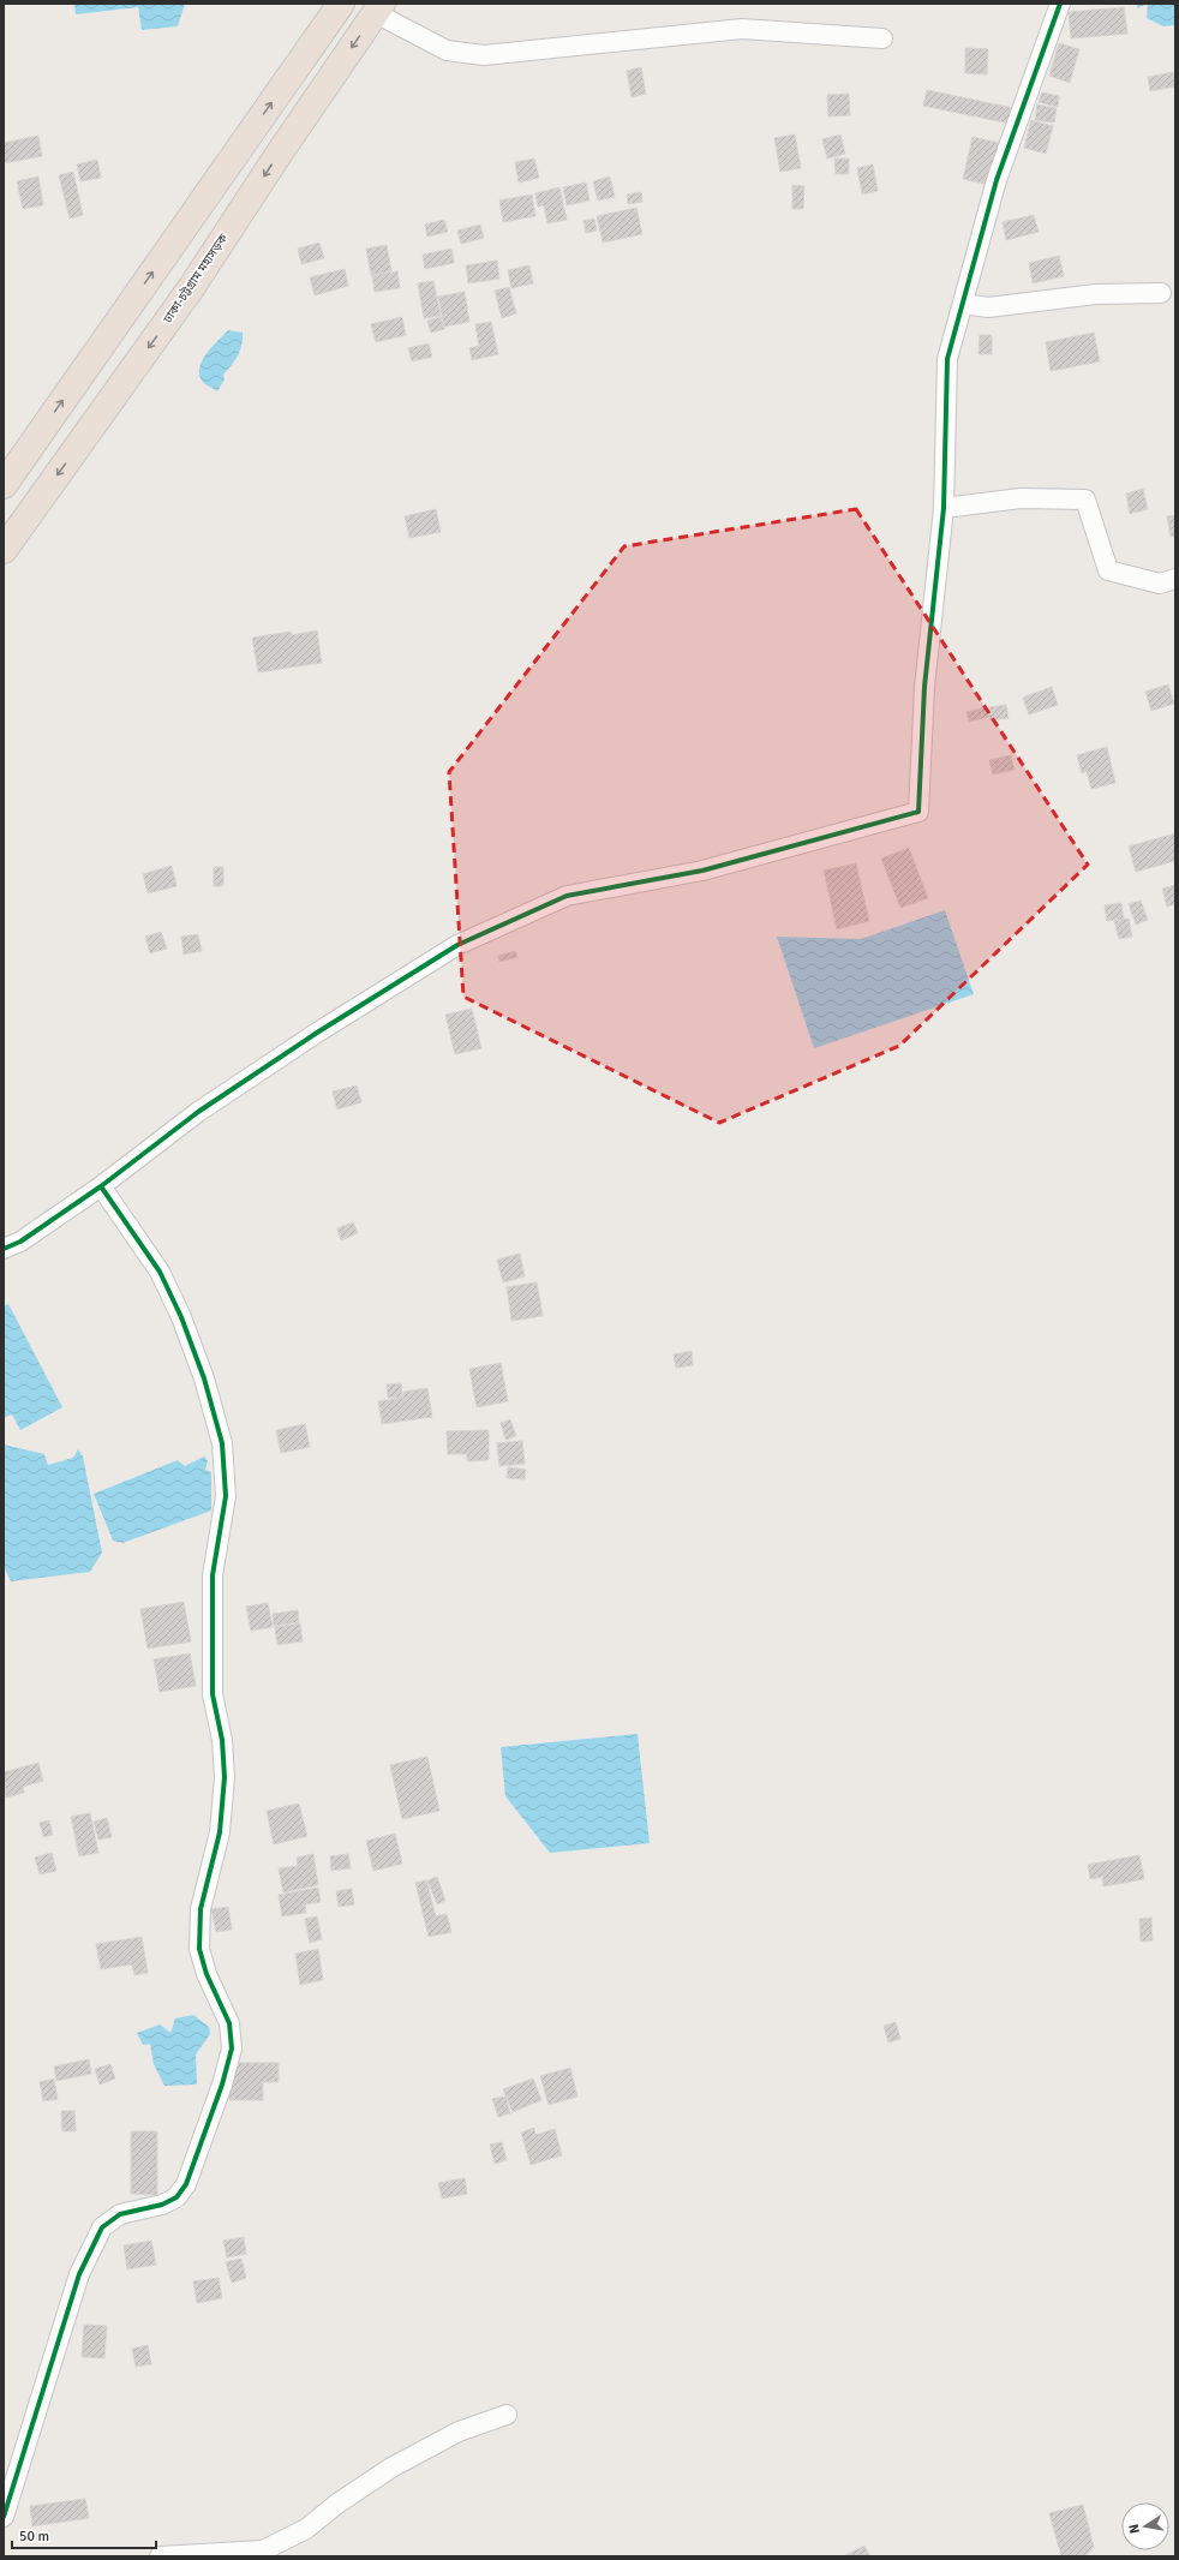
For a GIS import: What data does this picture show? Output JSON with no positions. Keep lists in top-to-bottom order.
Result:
{
  "streets": {
    "highway": ["ঢাকা-চট্টগ্রাম মহাসড়ক"]
  },
  "scale_bar": "50 m",
  "north": "left"
}
